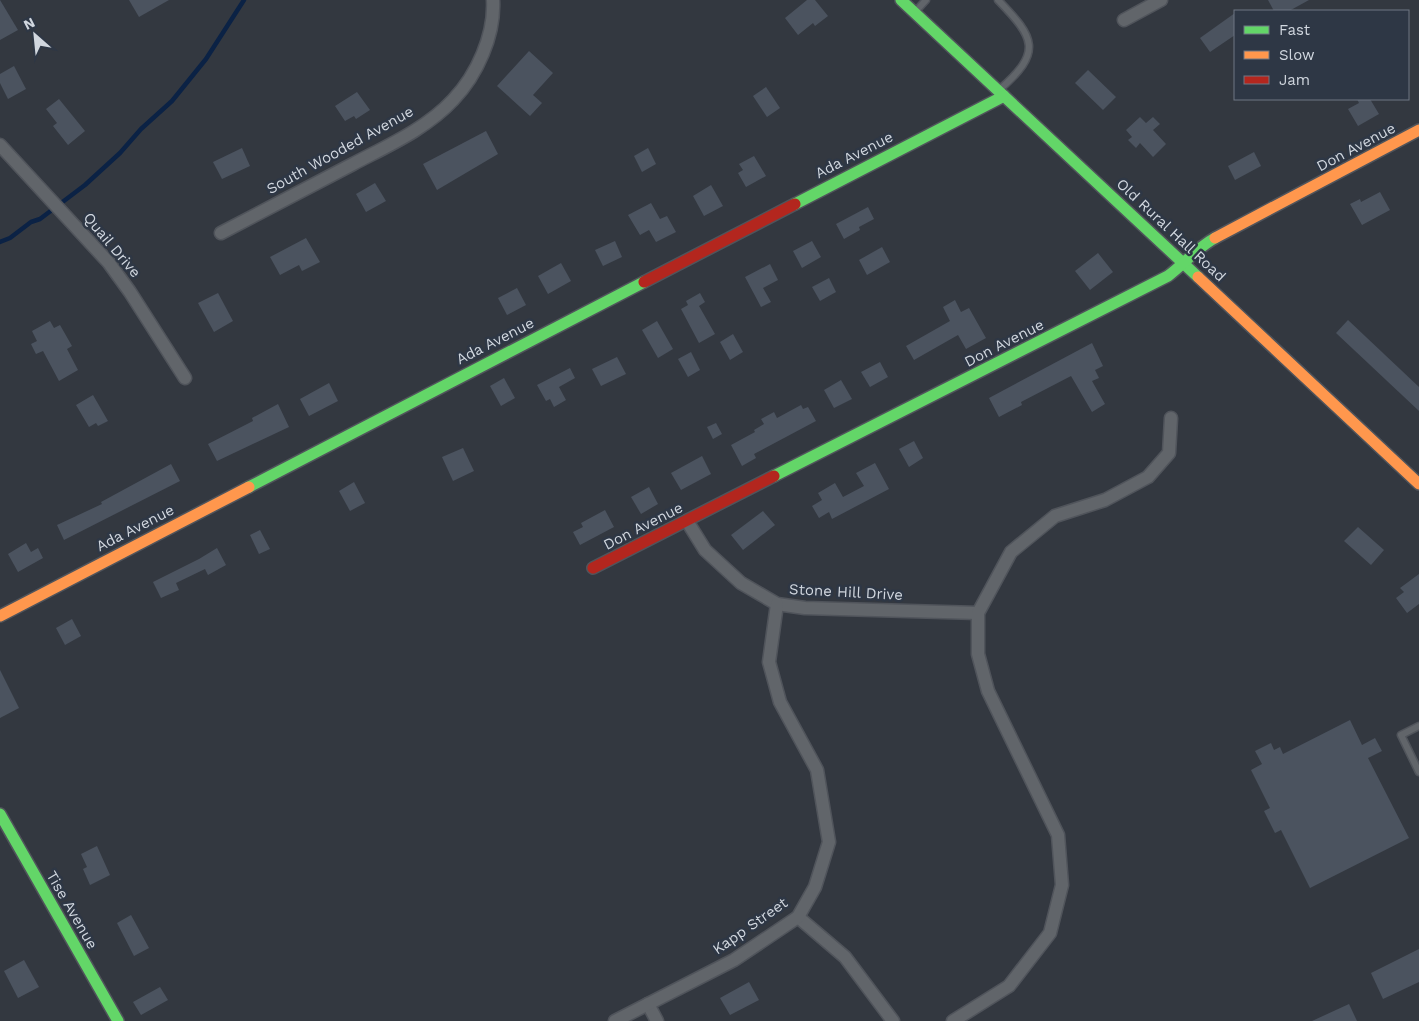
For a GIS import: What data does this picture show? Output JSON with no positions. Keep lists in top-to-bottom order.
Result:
{
  "streets": {
    "street": [
      "Don Avenue",
      "South Wooded Avenue",
      "Ada Avenue",
      "Old Rural Hall Road",
      "Quail Drive",
      "Stone Hill Drive",
      "Tise Avenue",
      "Kapp Street"
    ]
  },
  "crossings": [
    ["Don Avenue", "Old Rural Hall Road"],
    ["Don Avenue", "Stone Hill Drive"],
    ["Ada Avenue", "Old Rural Hall Road"],
    ["Stone Hill Drive", "Kapp Street"]
  ],
  "legend": ["Fast", "Slow", "Jam"],
  "north": "top left"
}
